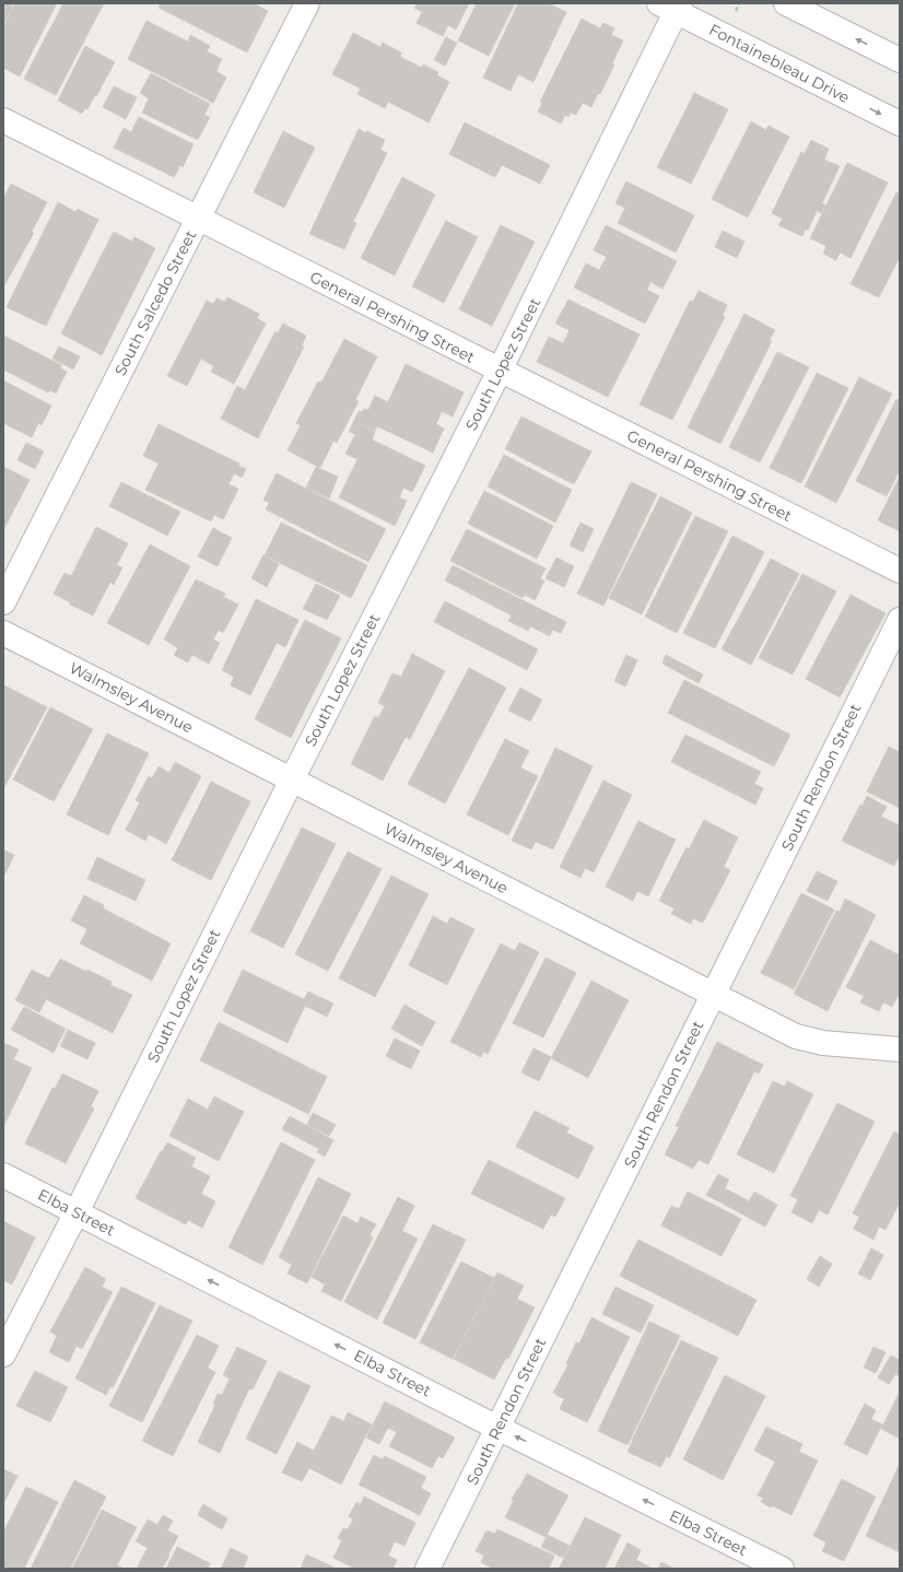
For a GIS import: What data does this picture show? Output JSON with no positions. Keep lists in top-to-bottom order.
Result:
{
  "streets": {
    "street": [
      "Fontainebleau Drive",
      "South Salcedo Street",
      "General Pershing Street",
      "South Lopez Street",
      "Walmsley Avenue",
      "South Rendon Street",
      "Elba Street"
    ]
  },
  "crossings": [
    ["Fontainebleau Drive", "South Lopez Street"],
    ["South Salcedo Street", "General Pershing Street"],
    ["General Pershing Street", "South Lopez Street"],
    ["South Lopez Street", "Walmsley Avenue"],
    ["South Lopez Street", "Elba Street"],
    ["Walmsley Avenue", "South Rendon Street"],
    ["South Rendon Street", "Elba Street"]
  ],
  "one_way": ["Elba Street"]
}
